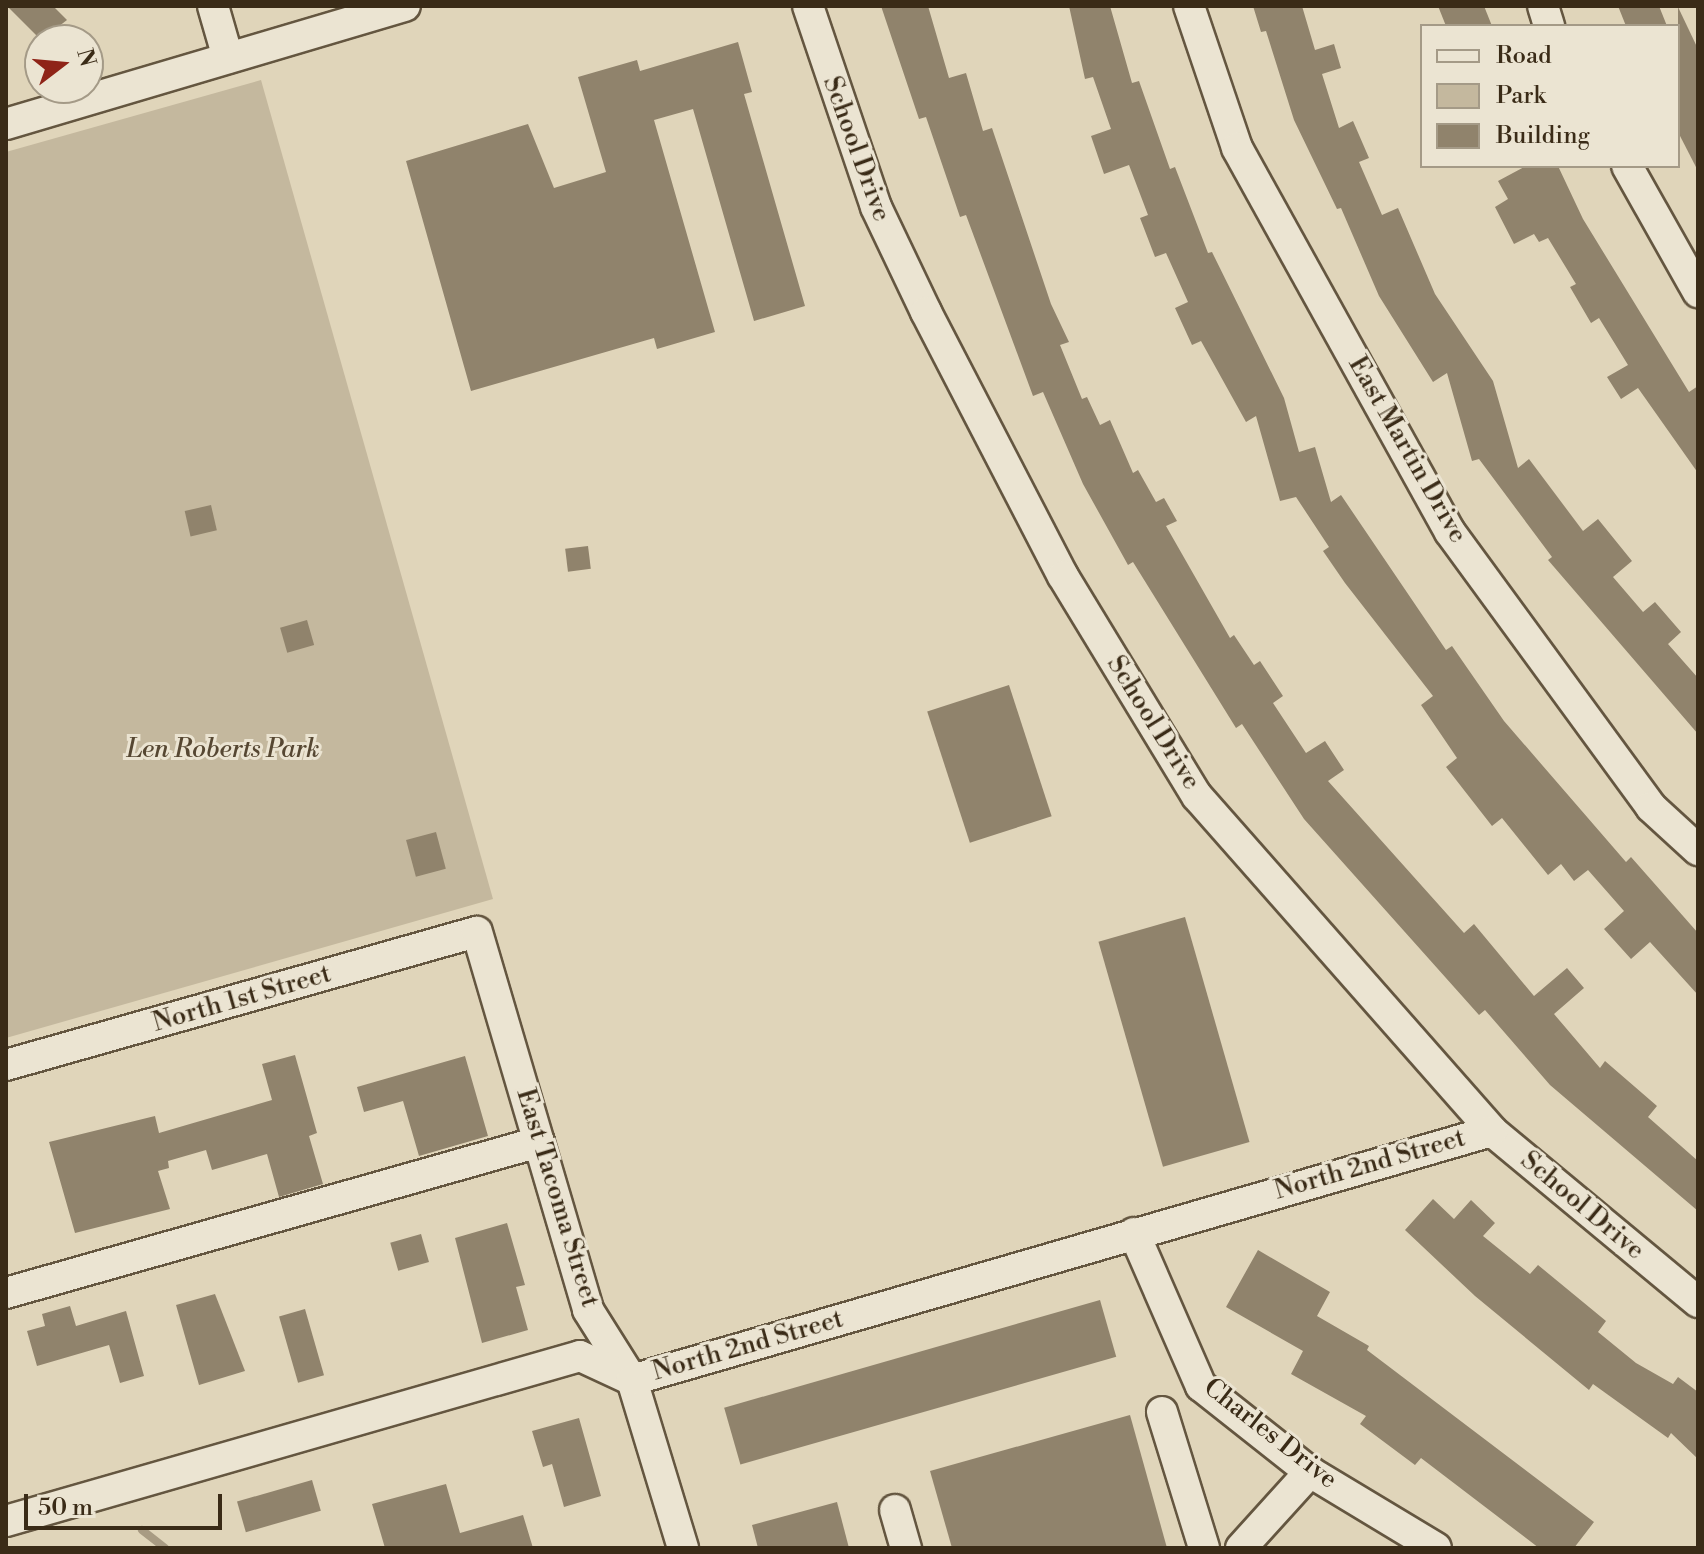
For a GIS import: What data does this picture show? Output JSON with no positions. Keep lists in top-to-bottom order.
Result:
{
  "streets": {
    "street": [
      "School Drive",
      "East Martin Drive",
      "North 1st Street",
      "North 2nd Street",
      "East Tacoma Street",
      "Charles Drive"
    ]
  },
  "crossings": [
    ["School Drive", "North 2nd Street"],
    ["North 1st Street", "East Tacoma Street"],
    ["North 2nd Street", "East Tacoma Street"],
    ["North 2nd Street", "Charles Drive"]
  ],
  "parks": ["Len Roberts Park"],
  "legend": ["Road", "Park", "Building"],
  "scale_bar": "50 m",
  "north": "right"
}
